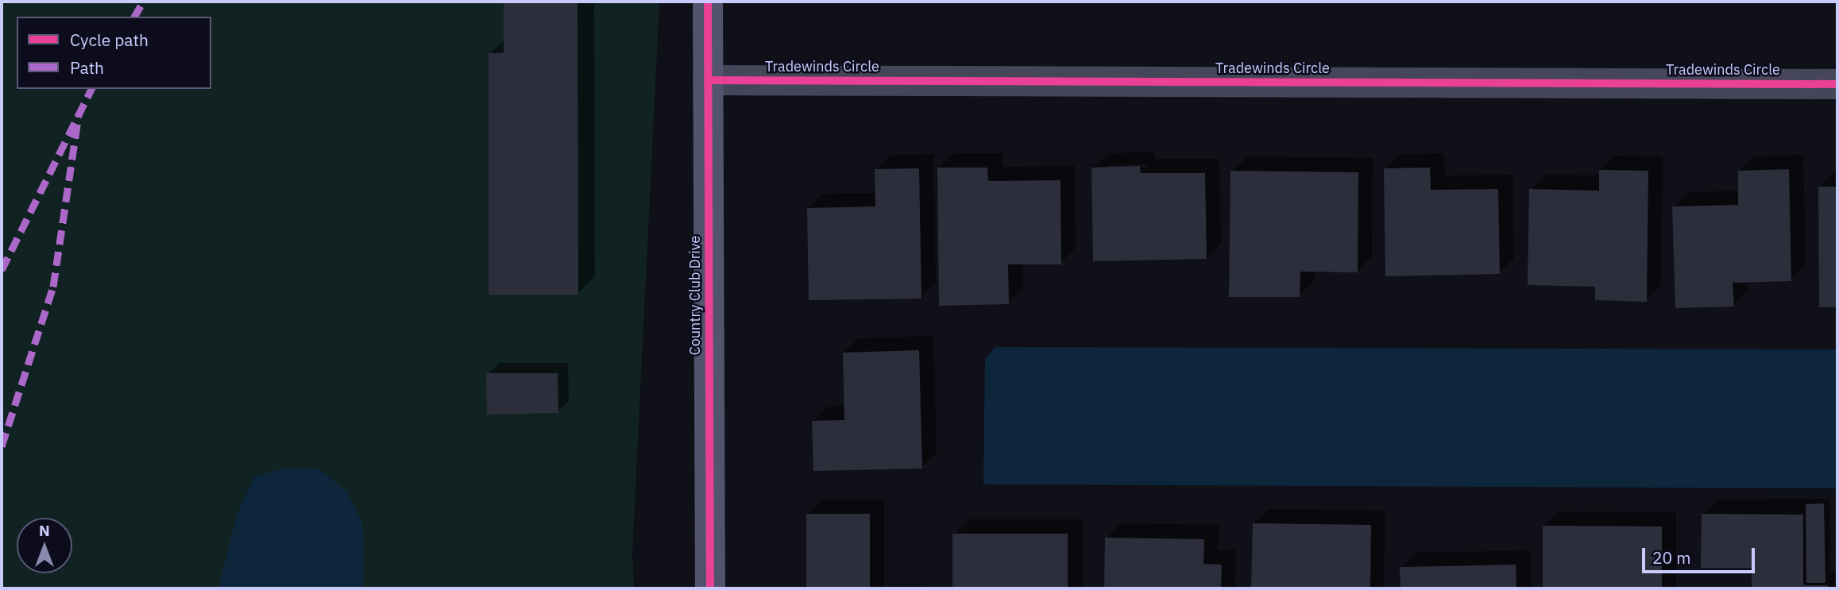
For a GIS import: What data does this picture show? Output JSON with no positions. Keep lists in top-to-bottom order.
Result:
{
  "streets": {
    "street": ["Tradewinds Circle", "Country Club Drive"]
  },
  "crossings": [
    ["Tradewinds Circle", "Country Club Drive"]
  ],
  "legend": ["Cycle path", "Path"],
  "scale_bar": "20 m",
  "north": "top"
}
